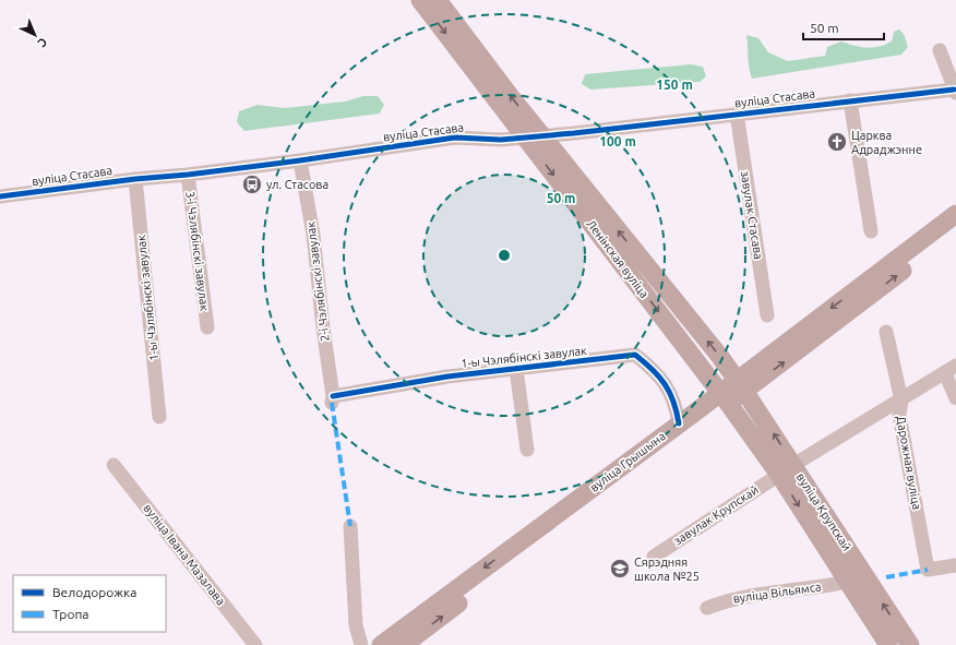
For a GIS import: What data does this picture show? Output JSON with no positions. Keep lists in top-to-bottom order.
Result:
{
  "streets": {
    "main road": ["Ленінская вуліца", "вуліца Грышына", "вуліца Крупскай"],
    "street": [
      "вуліца Стасава",
      "завулак Стасава",
      "3-і Чэлябінскі завулак",
      "2-і Чэлябінскі завулак",
      "1-ы Чэлябінскі завулак",
      "Дарожная вуліца",
      "завулак Крупскай",
      "вуліца Iвана Мазалава",
      "вуліца Вільямса"
    ]
  },
  "crossings": [
    ["вуліца Стасава", "завулак Стасава"],
    ["вуліца Стасава", "3-і Чэлябінскі завулак"],
    ["вуліца Стасава", "Ленінская вуліца"],
    ["вуліца Стасава", "2-і Чэлябінскі завулак"],
    ["вуліца Стасава", "1-ы Чэлябінскі завулак"],
    ["Ленінская вуліца", "вуліца Грышына"],
    ["Ленінская вуліца", "вуліца Крупскай"],
    ["2-і Чэлябінскі завулак", "1-ы Чэлябінскі завулак"],
    ["1-ы Чэлябінскі завулак", "вуліца Грышына"],
    ["вуліца Грышына", "вуліца Крупскай"],
    ["Дарожная вуліца", "завулак Крупскай"],
    ["вуліца Крупскай", "завулак Крупскай"],
    ["вуліца Крупскай", "вуліца Вільямса"]
  ],
  "places": {
    "church": ["Царква Адраджэнне"],
    "bus stop": ["ул. Стасова"],
    "school or university": ["Сярэдняя школа №25"]
  },
  "legend": ["Велодорожка", "Тропа"],
  "scale_bar": "50 m",
  "north": "bottom right",
  "rings": ["150 m", "100 m", "50 m"]
}
